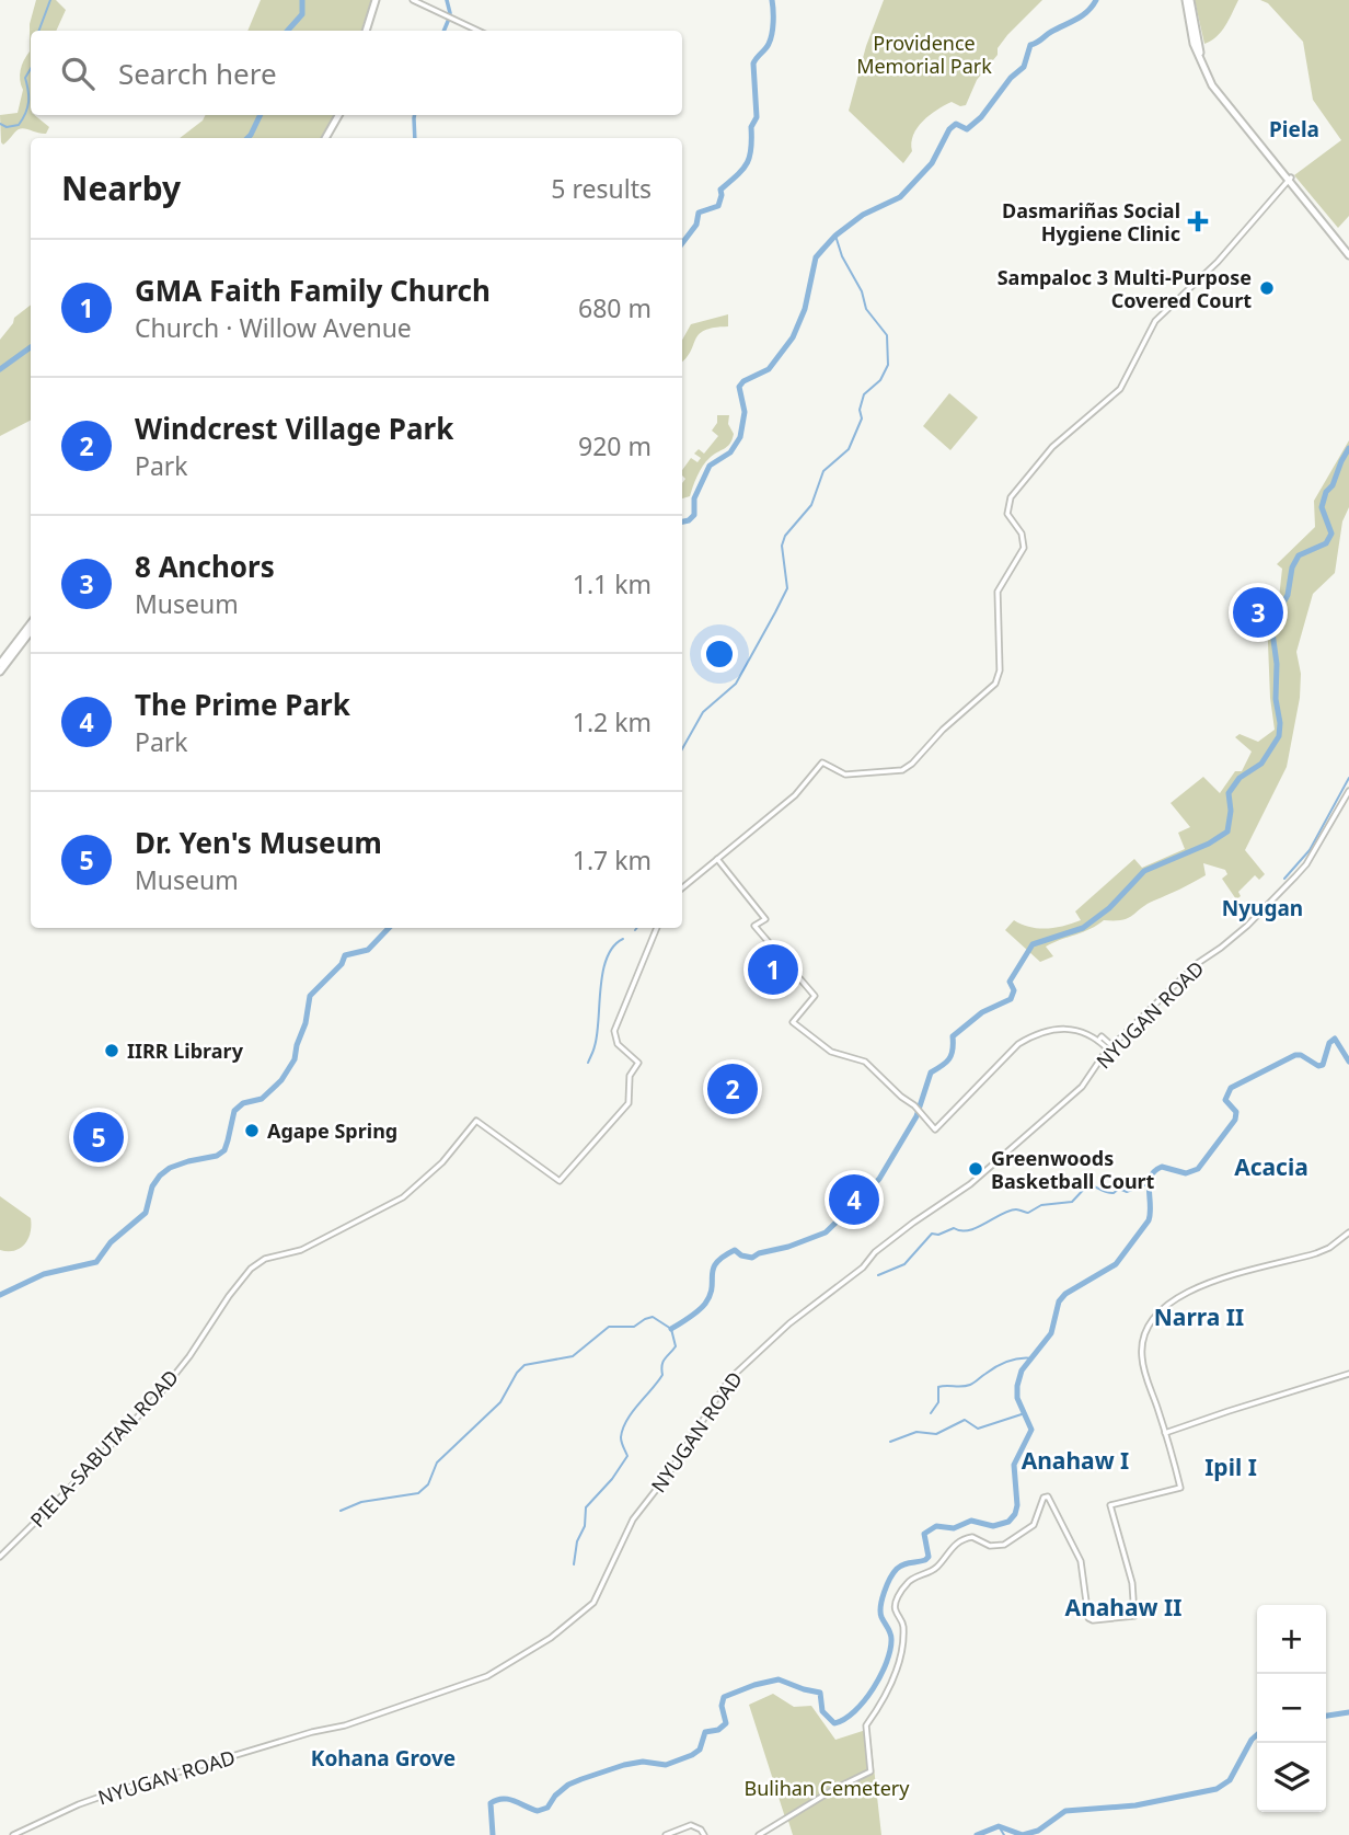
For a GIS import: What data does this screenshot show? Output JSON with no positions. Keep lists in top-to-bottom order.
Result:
{
  "streets": {
    "street": ["NYUGAN ROAD", "PIELA-SABUTAN ROAD"]
  },
  "districts": [
    "Piela",
    "Nyugan",
    "Acacia",
    "Narra II",
    "Anahaw I",
    "Ipil I",
    "Anahaw II",
    "Kohana Grove"
  ],
  "parks": ["Providence Memorial Park", "Bulihan Cemetery"],
  "places": {
    "health": ["Dasmariñas Social Hygiene Clinic"],
    "other": [
      "Sampaloc 3 Multi-Purpose Covered Court",
      "IIRR Library",
      "Agape Spring",
      "Greenwoods Basketball Court"
    ]
  },
  "page": {
    "search": "Search here",
    "heading": ["Nearby", "5 results"],
    "list": [
      {
        "mark": "1",
        "name": "GMA Faith Family Church",
        "note": "Church · Willow Avenue",
        "value": "680 m"
      },
      {
        "mark": "2",
        "name": "Windcrest Village Park",
        "note": "Park",
        "value": "920 m"
      },
      {
        "mark": "3",
        "name": "8 Anchors",
        "note": "Museum",
        "value": "1.1 km"
      },
      {
        "mark": "4",
        "name": "The Prime Park",
        "note": "Park",
        "value": "1.2 km"
      },
      {
        "mark": "5",
        "name": "Dr. Yen's Museum",
        "note": "Museum",
        "value": "1.7 km"
      }
    ],
    "pins": [
      "3",
      "1",
      "2",
      "5",
      "4"
    ],
    "map_buttons": ["+", "−"]
  }
}
